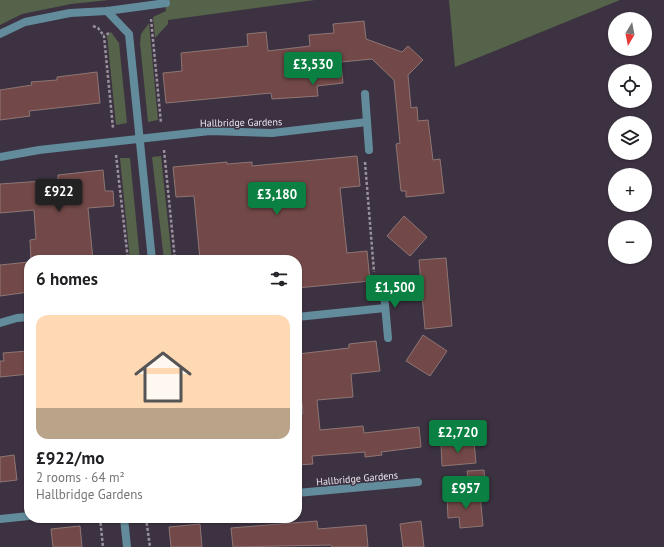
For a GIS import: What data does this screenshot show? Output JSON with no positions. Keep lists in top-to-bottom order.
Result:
{
  "streets": {
    "street": ["Hallbridge Gardens"]
  },
  "north": "bottom",
  "page": {
    "map_buttons": ["+", "−"],
    "price": [
      "£3,530",
      "£922",
      "£3,180",
      "£1,500",
      "£2,720",
      "£957"
    ],
    "heading": "6 homes",
    "list": [
      {
        "name": "£922/mo",
        "note": "2 rooms · 64 m² · Hallbridge Gardens"
      }
    ]
  }
}
